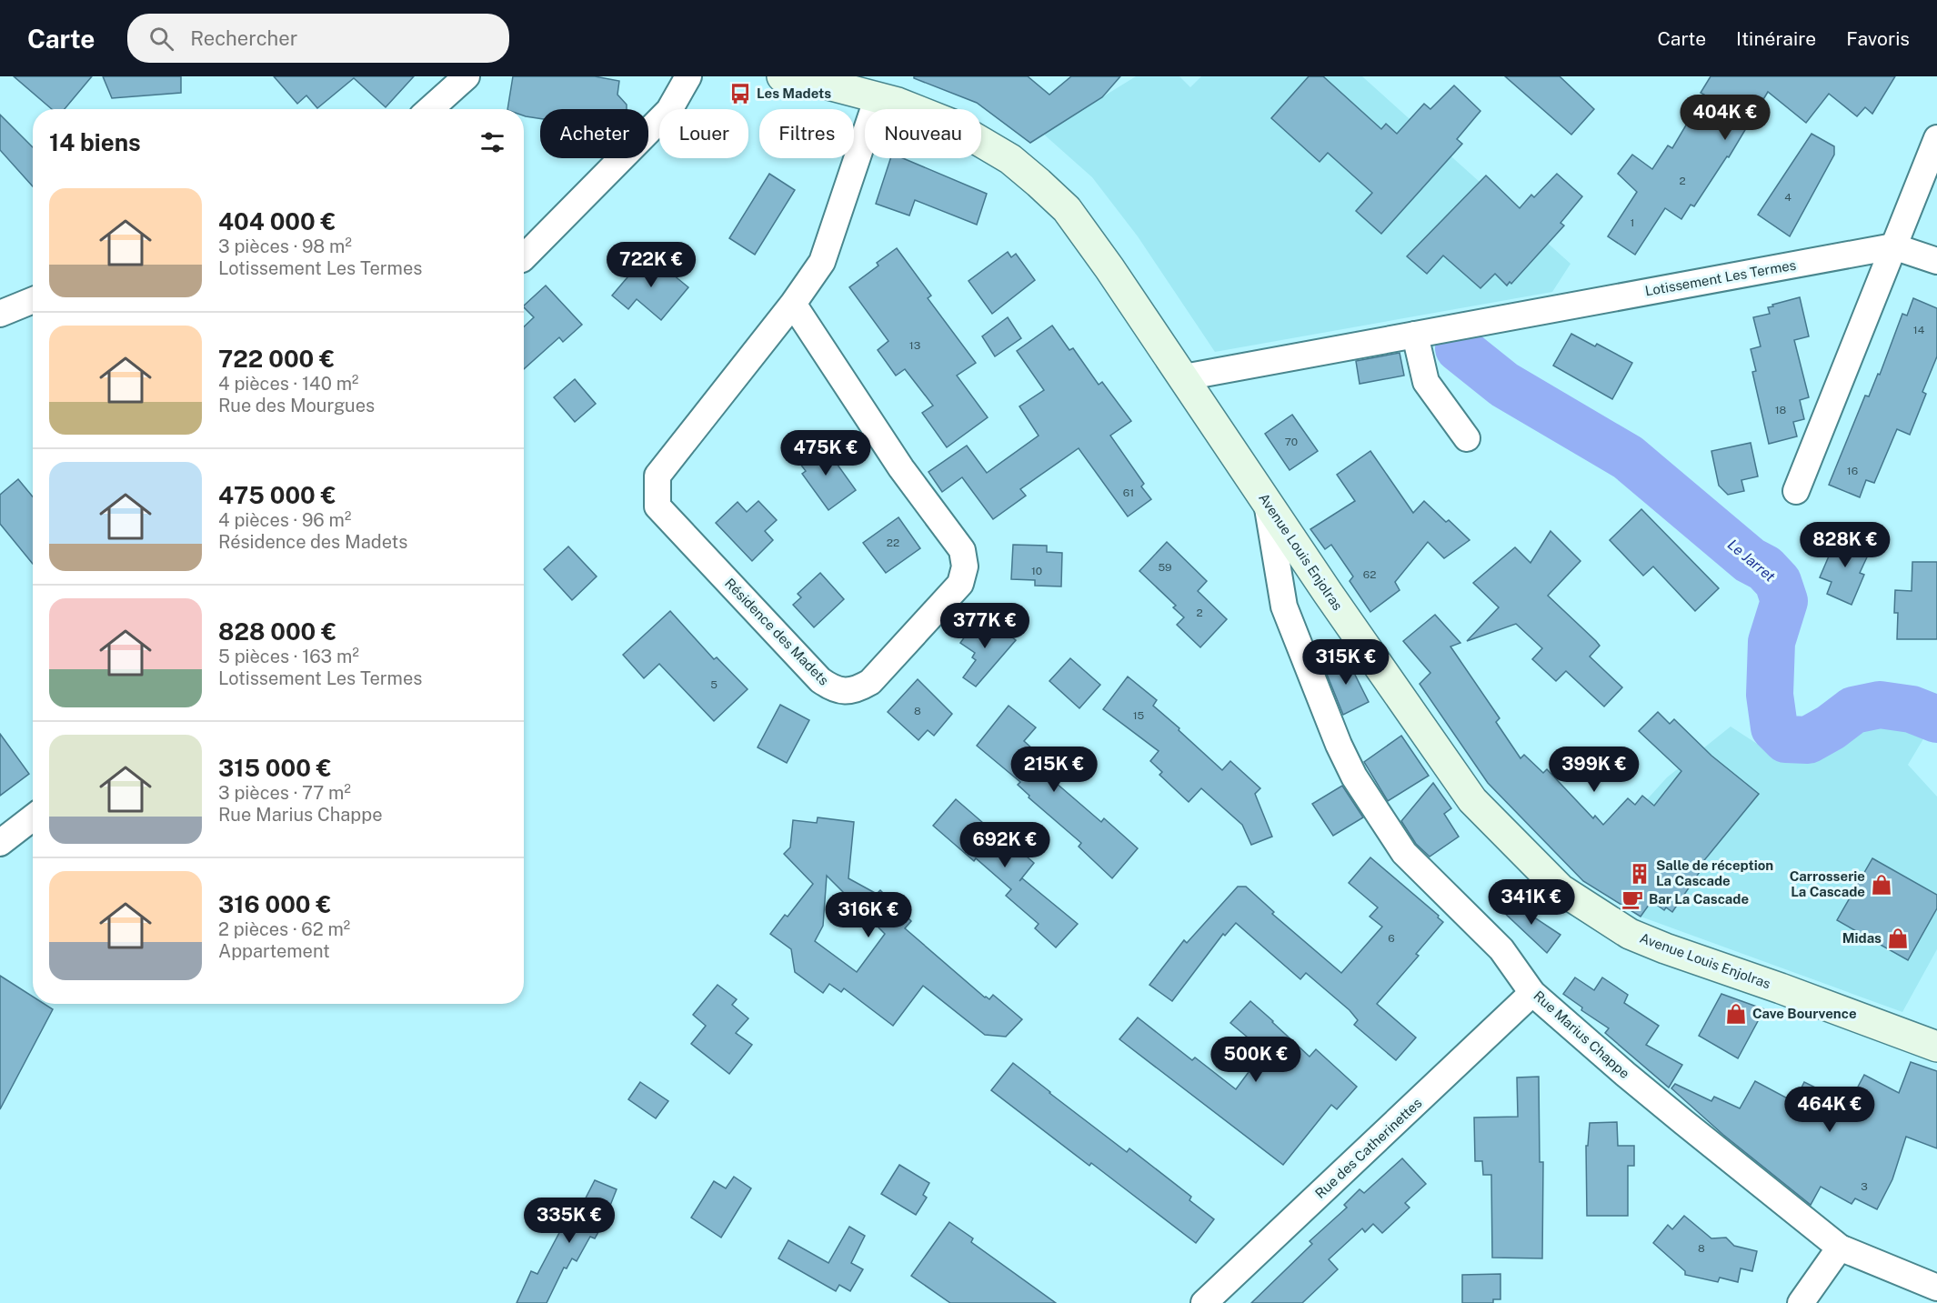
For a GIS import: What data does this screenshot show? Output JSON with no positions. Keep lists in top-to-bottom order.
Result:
{
  "streets": {
    "main road": ["Avenue Louis Enjolras"],
    "street": [
      "Lotissement Les Termes",
      "Résidence des Madets",
      "Rue Marius Chappe",
      "Rue des Catherinettes"
    ]
  },
  "crossings": [
    ["Lotissement Les Termes", "Avenue Louis Enjolras"],
    ["Avenue Louis Enjolras", "Résidence des Madets"],
    ["Avenue Louis Enjolras", "Rue Marius Chappe"],
    ["Rue Marius Chappe", "Rue des Catherinettes"]
  ],
  "water": ["Le Jarret"],
  "places": {
    "bus stop": ["Les Madets"],
    "building": ["Salle de réception La Cascade"],
    "shop": ["Carrosserie La Cascade", "Midas", "Cave Bourvence"],
    "cafe": ["Bar La Cascade"]
  },
  "house_numbers": [
    "2",
    "4",
    "1",
    "14",
    "13",
    "18",
    "70",
    "16",
    "61",
    "22",
    "59",
    "10",
    "62",
    "2",
    "5",
    "8",
    "15",
    "6",
    "3",
    "8"
  ],
  "page": {
    "header": "Carte",
    "search": "Rechercher",
    "nav": ["Carte", "Itinéraire", "Favoris"],
    "price": [
      "404K €",
      "722K €",
      "475K €",
      "828K €",
      "377K €",
      "315K €",
      "215K €",
      "399K €",
      "692K €",
      "341K €",
      "316K €",
      "500K €",
      "464K €",
      "335K €"
    ],
    "chip": [
      "Acheter",
      "Louer",
      "Filtres",
      "Nouveau"
    ],
    "heading": "14 biens",
    "list": [
      {
        "name": "404 000 €",
        "note": "3 pièces · 98 m² · Lotissement Les Termes"
      },
      {
        "name": "722 000 €",
        "note": "4 pièces · 140 m² · Rue des Mourgues"
      },
      {
        "name": "475 000 €",
        "note": "4 pièces · 96 m² · Résidence des Madets"
      },
      {
        "name": "828 000 €",
        "note": "5 pièces · 163 m² · Lotissement Les Termes"
      },
      {
        "name": "315 000 €",
        "note": "3 pièces · 77 m² · Rue Marius Chappe"
      },
      {
        "name": "316 000 €",
        "note": "2 pièces · 62 m² · Appartement"
      }
    ]
  }
}
